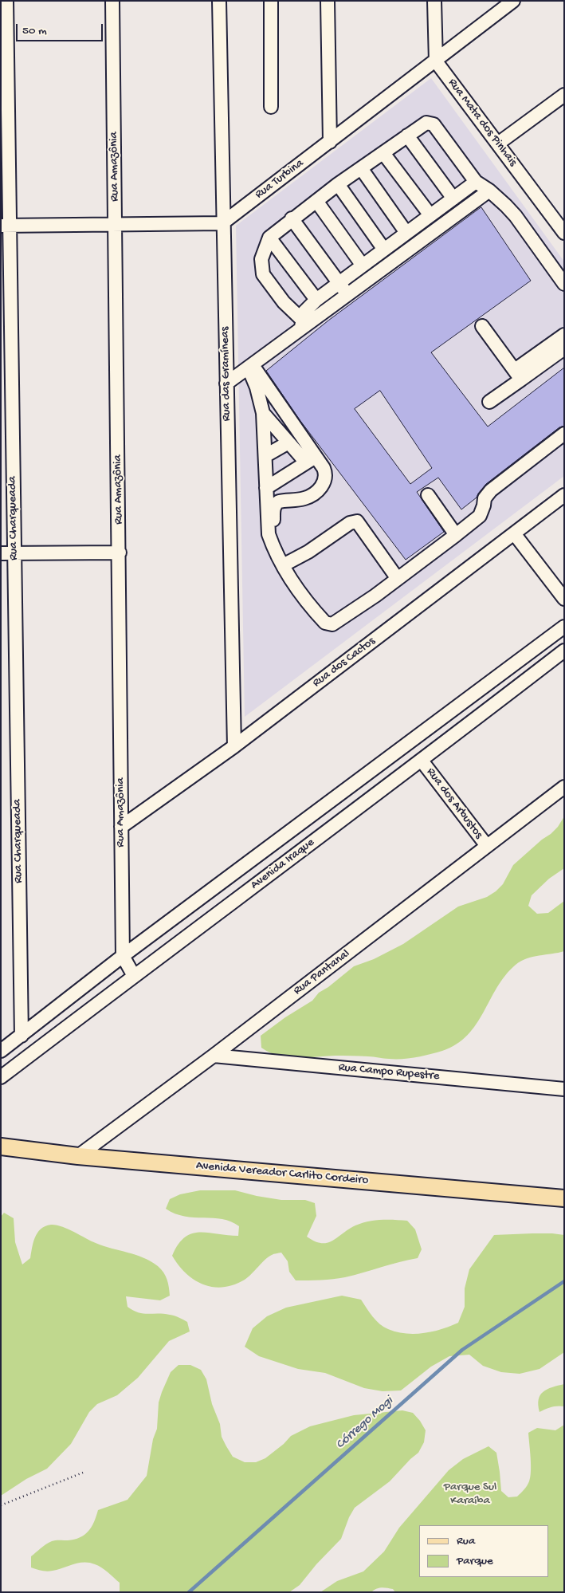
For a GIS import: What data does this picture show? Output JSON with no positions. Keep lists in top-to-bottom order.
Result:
{
  "streets": {
    "main road": ["Avenida Vereador Carlito Cordeiro"],
    "street": [
      "Rua Mata dos Pinhais",
      "Rua Amazônia",
      "Rua Turbina",
      "Rua das Gramíneas",
      "Rua Charqueada",
      "Rua dos Cactos",
      "Rua dos Arbustos",
      "Avenida Iraque",
      "Rua Pantanal",
      "Rua Campo Rupestre"
    ]
  },
  "crossings": [
    ["Rua Mata dos Pinhais", "Rua Turbina"],
    ["Rua Amazônia", "Rua dos Cactos"],
    ["Rua Amazônia", "Avenida Iraque"],
    ["Rua Turbina", "Rua das Gramíneas"],
    ["Rua das Gramíneas", "Rua dos Cactos"],
    ["Rua Charqueada", "Avenida Iraque"],
    ["Rua dos Arbustos", "Avenida Iraque"],
    ["Rua dos Arbustos", "Rua Pantanal"],
    ["Rua Pantanal", "Rua Campo Rupestre"],
    ["Rua Pantanal", "Avenida Vereador Carlito Cordeiro"]
  ],
  "water": ["Córrego Mogi"],
  "parks": ["Parque Sul Karaíba"],
  "legend": ["Rua", "Parque"],
  "scale_bar": "50 m"
}
